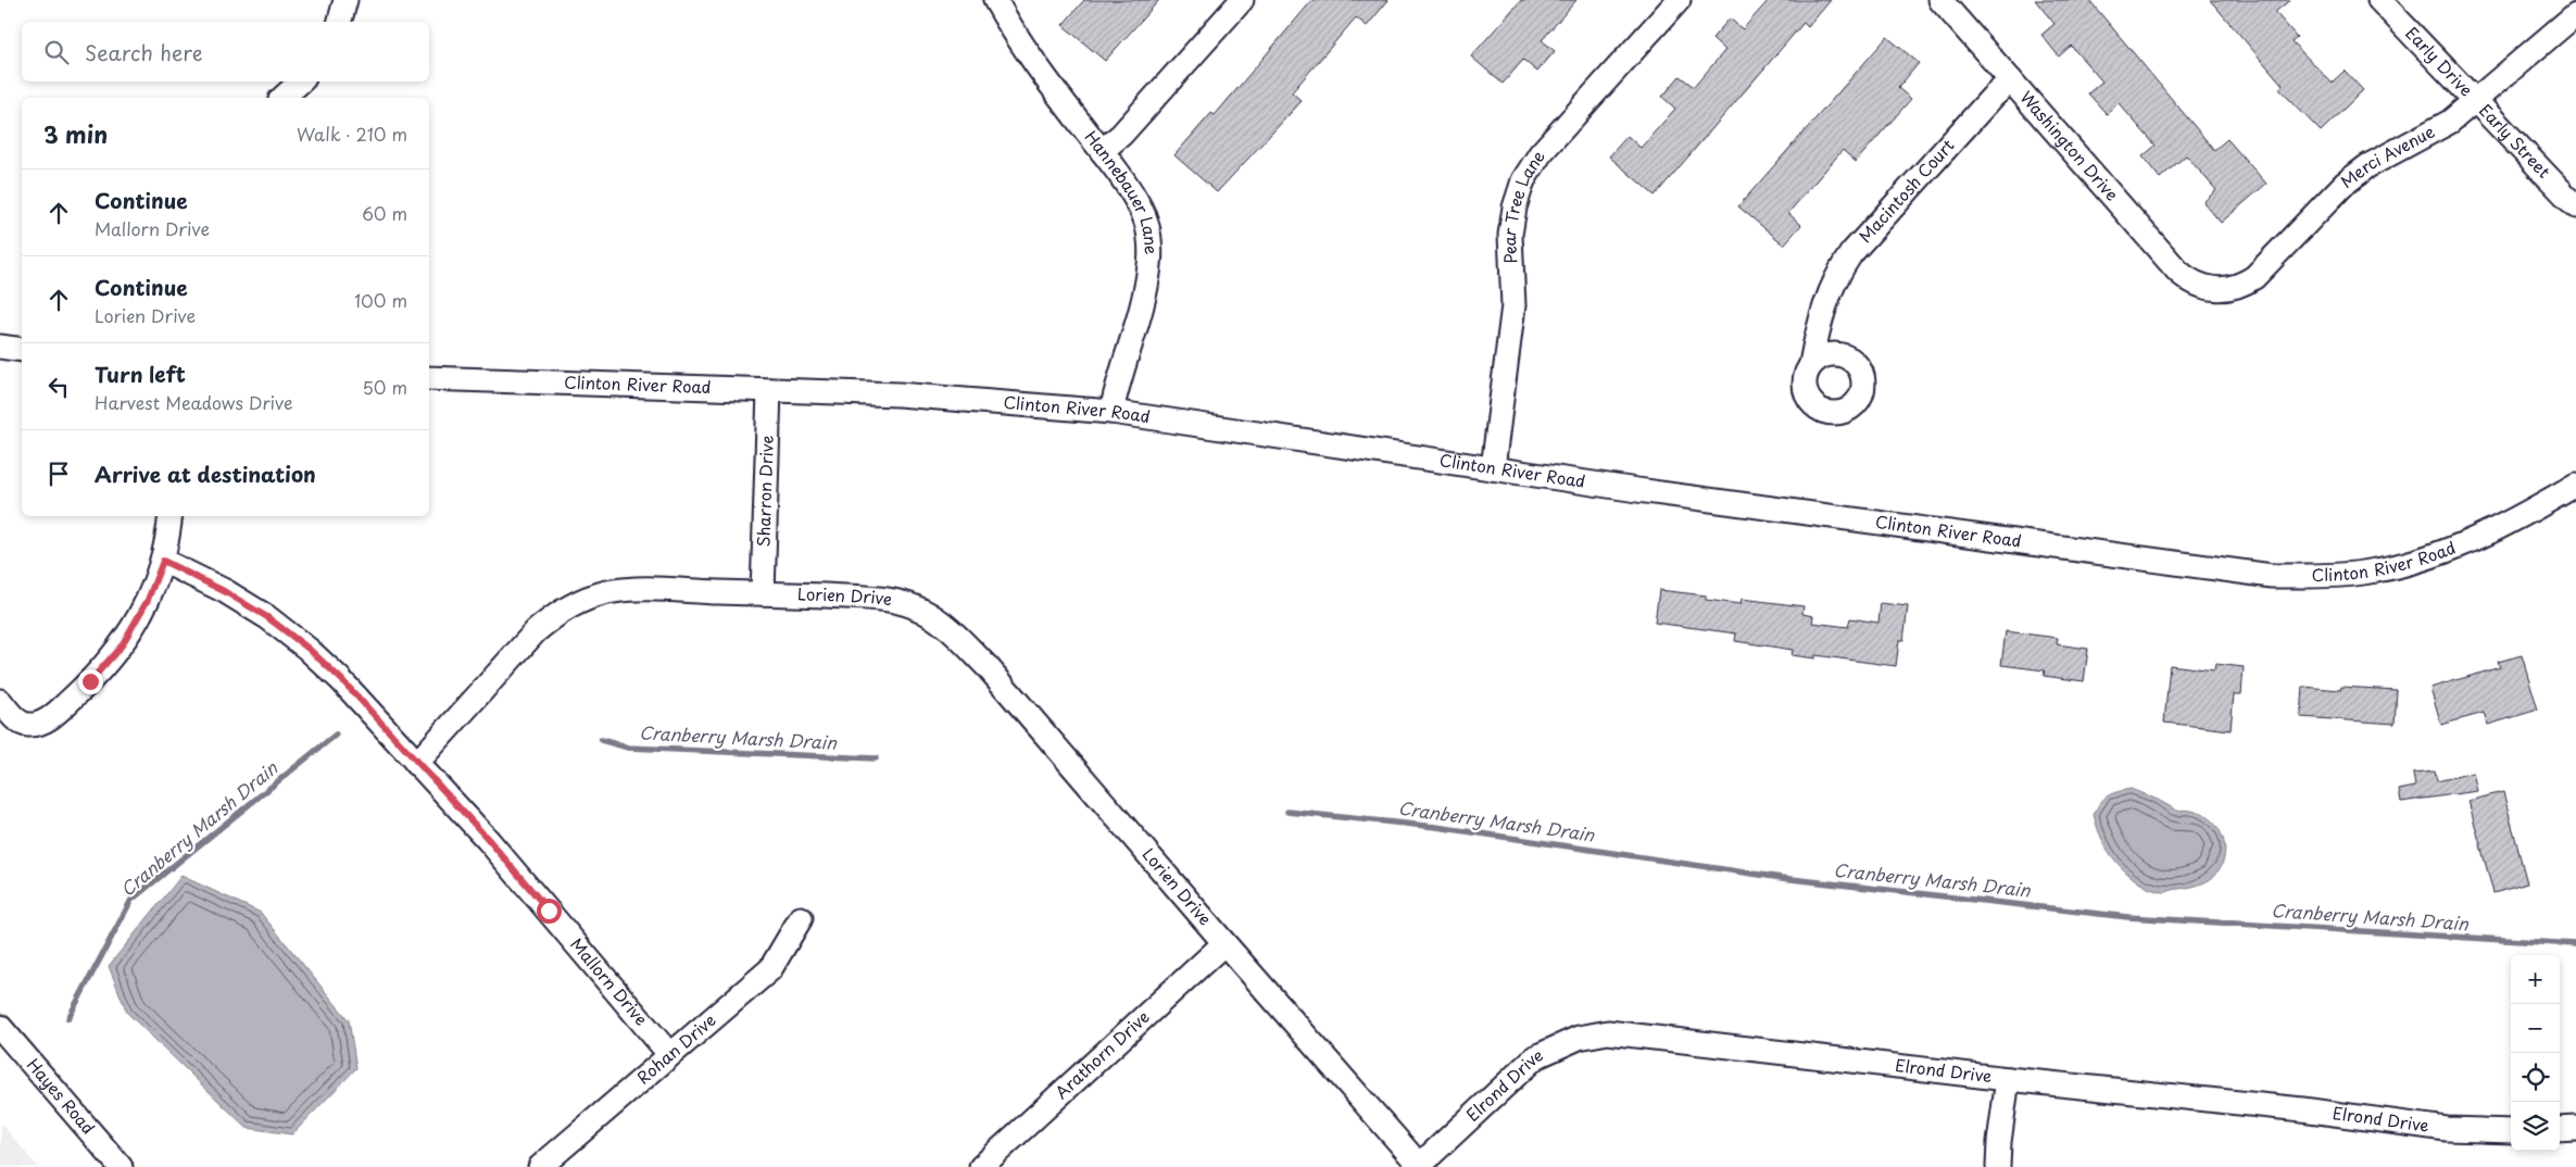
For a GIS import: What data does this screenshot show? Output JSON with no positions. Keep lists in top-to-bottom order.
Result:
{
  "streets": {
    "street": [
      "Early Drive",
      "Early Street",
      "Washington Drive",
      "Merci Avenue",
      "Macintosh Court",
      "Hannebauer Lane",
      "Pear Tree Lane",
      "Clinton River Road",
      "Sharron Drive",
      "Lorien Drive",
      "Mallorn Drive",
      "Rohan Drive",
      "Arathorn Drive",
      "Elrond Drive",
      "Hayes Road"
    ]
  },
  "crossings": [
    ["Early Drive", "Early Street"],
    ["Early Drive", "Merci Avenue"],
    ["Early Street", "Merci Avenue"],
    ["Washington Drive", "Merci Avenue"],
    ["Washington Drive", "Macintosh Court"],
    ["Hannebauer Lane", "Clinton River Road"],
    ["Pear Tree Lane", "Clinton River Road"],
    ["Clinton River Road", "Sharron Drive"],
    ["Sharron Drive", "Lorien Drive"],
    ["Lorien Drive", "Mallorn Drive"],
    ["Lorien Drive", "Arathorn Drive"],
    ["Lorien Drive", "Elrond Drive"],
    ["Mallorn Drive", "Rohan Drive"]
  ],
  "water": ["Cranberry Marsh Drain"],
  "page": {
    "search": "Search here",
    "heading": ["3 min", "Walk · 210 m"],
    "list": [
      ["Continue", "Mallorn Drive", "60 m"],
      ["Continue", "Lorien Drive", "100 m"],
      ["Turn left", "Harvest Meadows Drive", "50 m"],
      "Arrive at destination"
    ],
    "map_buttons": ["+", "−"]
  }
}
